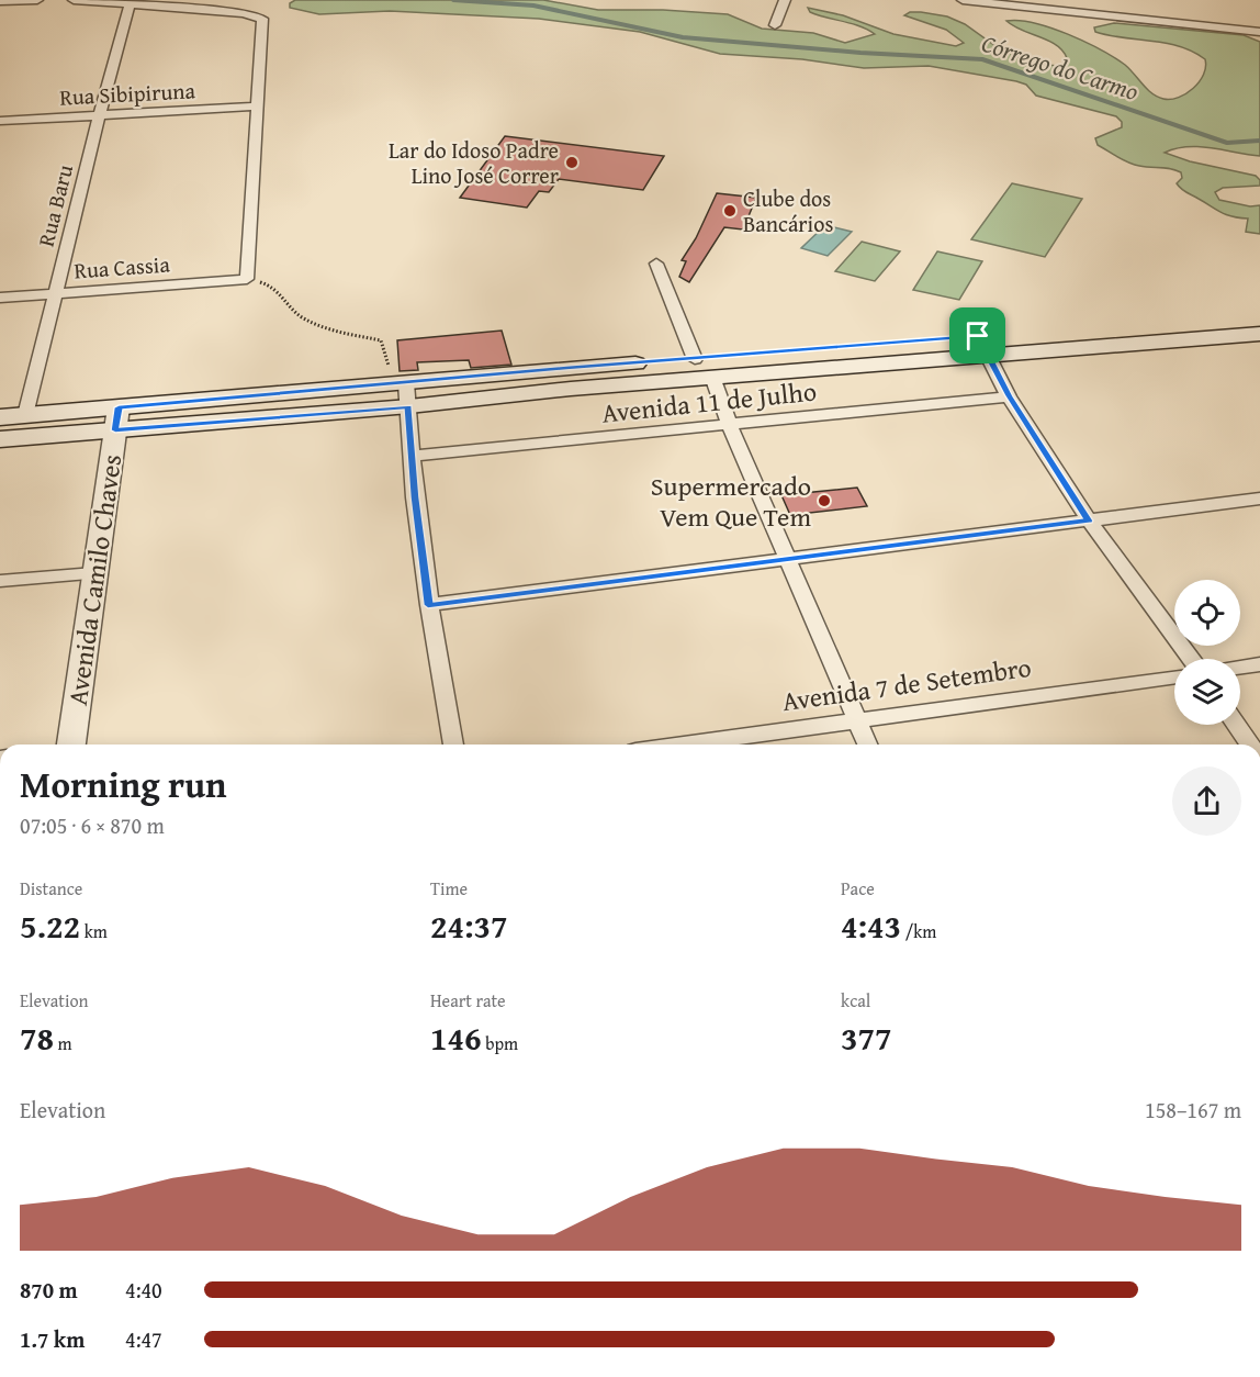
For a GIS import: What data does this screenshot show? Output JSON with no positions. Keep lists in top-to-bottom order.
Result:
{
  "streets": {
    "street": [
      "Rua Sibipiruna",
      "Rua Baru",
      "Rua Cassia",
      "Avenida 11 de Julho",
      "Avenida Camilo Chaves",
      "Avenida 7 de Setembro"
    ]
  },
  "crossings": [
    ["Rua Sibipiruna", "Rua Baru"],
    ["Rua Baru", "Rua Cassia"]
  ],
  "water": ["Córrego do Carmo"],
  "places": ["Lar do Idoso Padre Lino José Correr", "Clube dos Bancários", "Supermercado Vem Que Tem"],
  "page": {
    "heading": ["Morning run", "07:05 · 6 × 870 m"],
    "stats": [
      ["Distance", "5.22 km"],
      ["Time", "24:37"],
      ["Pace", "4:43 /km"],
      ["Elevation", "78 m"],
      ["Heart rate", "146 bpm"],
      ["kcal", "377"]
    ],
    "chart": ["Elevation", "158–167 m"],
    "list": [
      {
        "name": "870 m",
        "note": "4:40"
      },
      {
        "name": "1.7 km",
        "note": "4:47"
      }
    ]
  }
}
